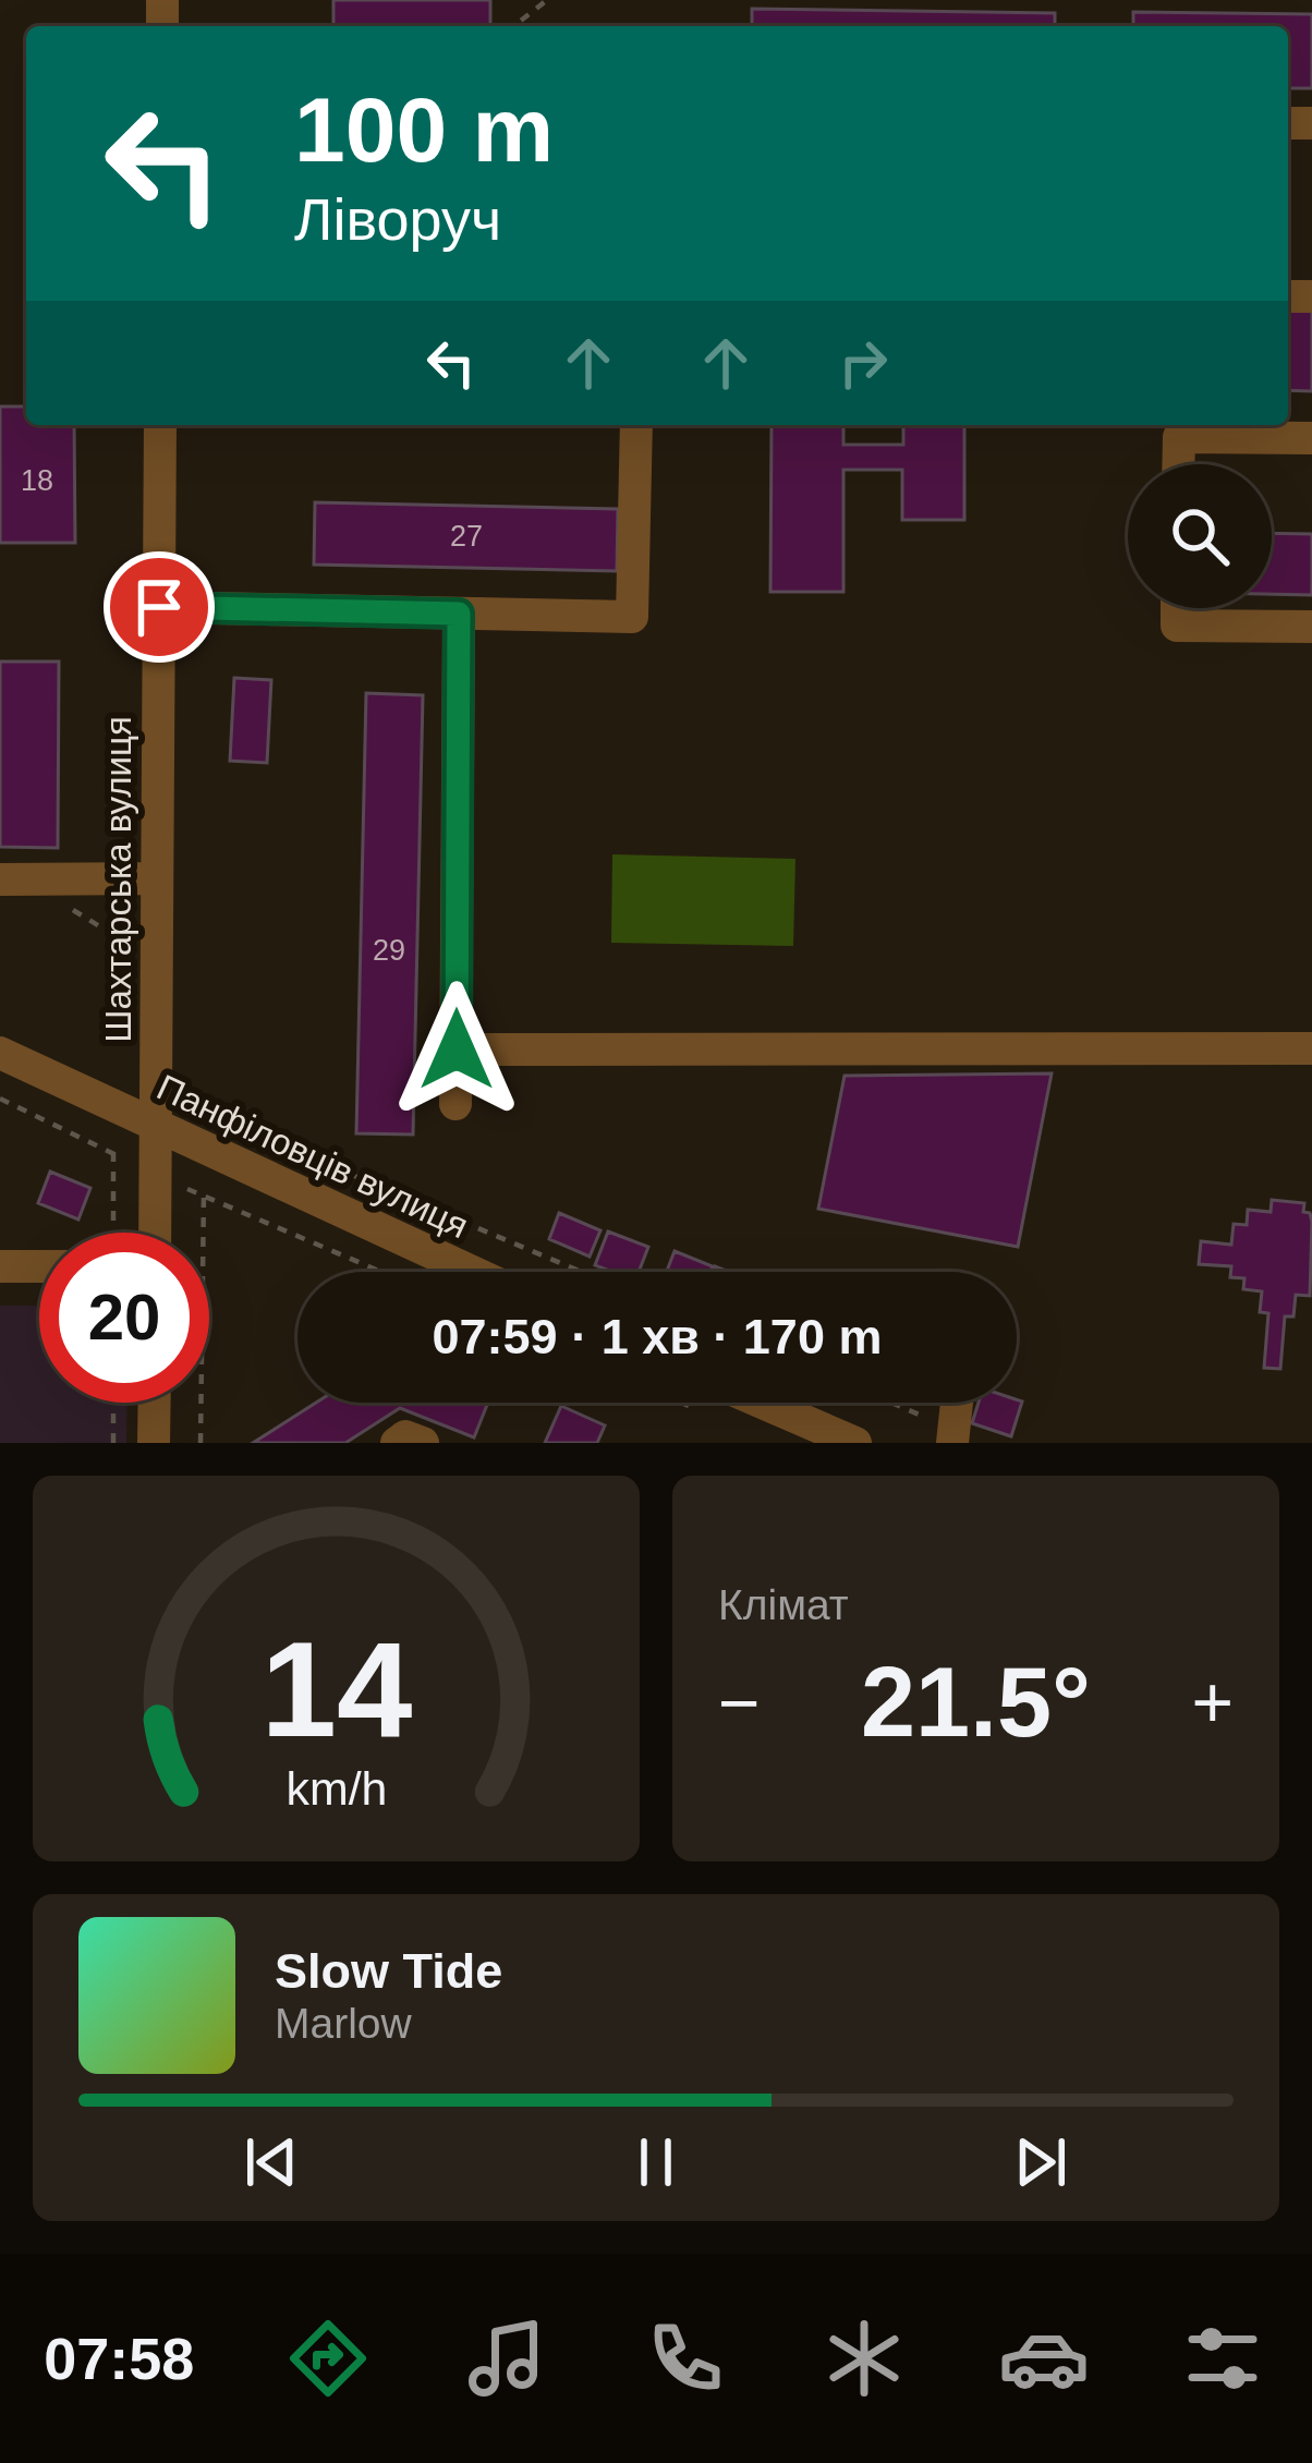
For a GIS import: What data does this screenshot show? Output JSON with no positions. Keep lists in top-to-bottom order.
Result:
{
  "streets": {
    "street": ["Шахтарська вулиця", "Панфіловців вулиця"]
  },
  "crossings": [
    ["Шахтарська вулиця", "Панфіловців вулиця"]
  ],
  "house_numbers": ["18", "27", "29"],
  "page": {
    "turn": ["100 m", "Ліворуч"],
    "limit": "20",
    "trip": "07:59 · 1 хв · 170 m",
    "tile": "Клімат",
    "heat": ["−", "21.5°", "+"],
    "song": ["Slow Tide", "Marlow"],
    "tabs": "07:58",
    "gauge": ["14", "km/h"]
  }
}
